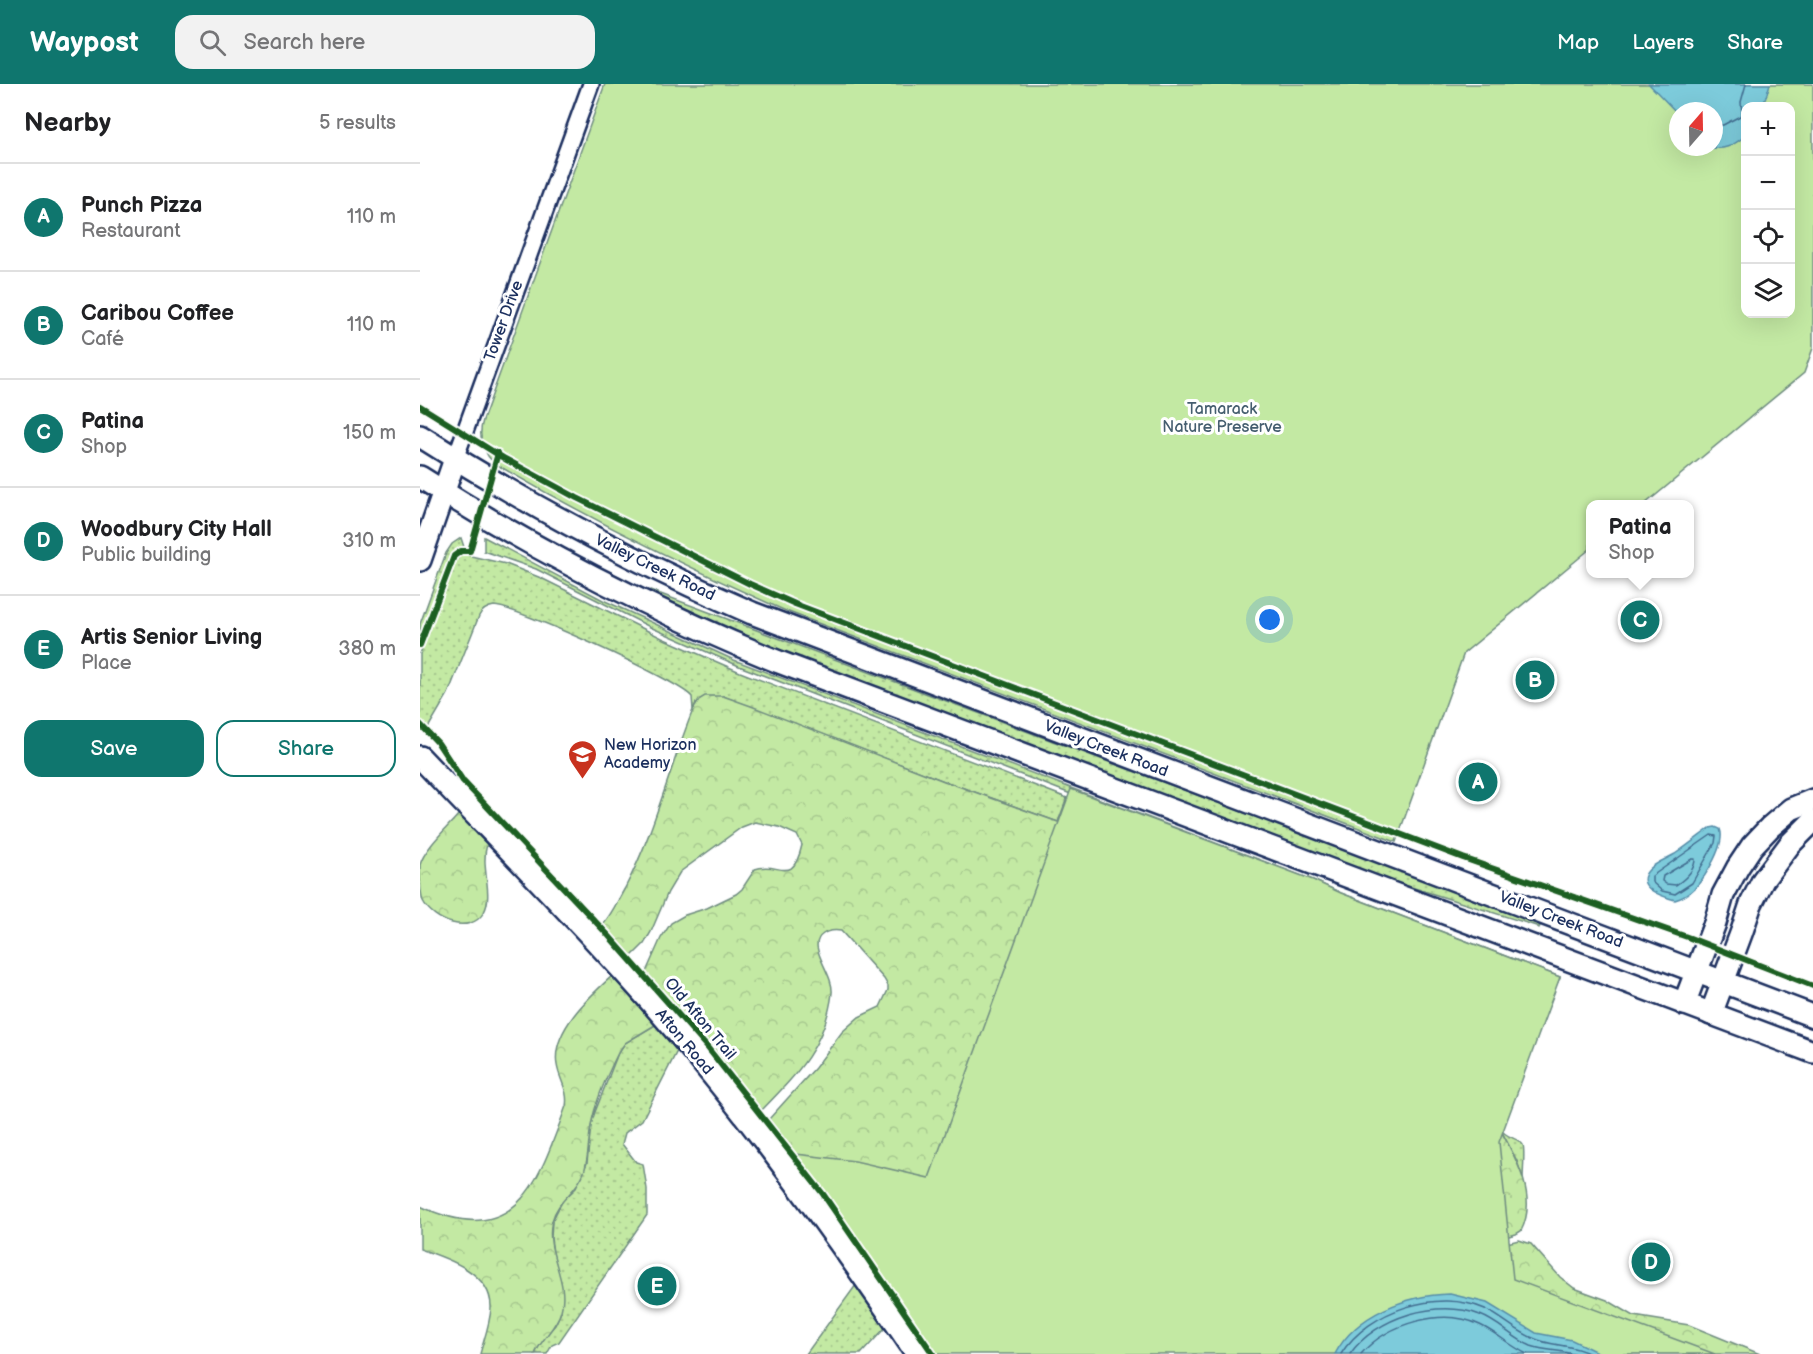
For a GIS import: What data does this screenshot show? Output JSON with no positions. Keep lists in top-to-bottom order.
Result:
{
  "streets": {
    "main road": ["Tower Drive", "Valley Creek Road", "Afton Road"],
    "cycle path": ["Old Afton Trail"]
  },
  "crossings": [
    ["Tower Drive", "Valley Creek Road"]
  ],
  "parks": ["Tamarack Nature Preserve"],
  "places": {
    "school or university": ["New Horizon Academy"]
  },
  "north": "top",
  "page": {
    "header": "Waypost",
    "search": "Search here",
    "nav": ["Map", "Layers", "Share"],
    "heading": ["Nearby", "5 results"],
    "map_buttons": ["+", "−"],
    "list": [
      {
        "mark": "A",
        "name": "Punch Pizza",
        "note": "Restaurant",
        "value": "110 m"
      },
      {
        "mark": "B",
        "name": "Caribou Coffee",
        "note": "Café",
        "value": "110 m"
      },
      {
        "mark": "C",
        "name": "Patina",
        "note": "Shop",
        "value": "150 m"
      },
      {
        "mark": "D",
        "name": "Woodbury City Hall",
        "note": "Public building",
        "value": "310 m"
      },
      {
        "mark": "E",
        "name": "Artis Senior Living",
        "note": "Place",
        "value": "380 m"
      }
    ],
    "popup": ["Patina", "Shop"],
    "pins": [
      "C",
      "B",
      "A",
      "D",
      "E"
    ],
    "buttons": ["Save", "Share"]
  }
}
